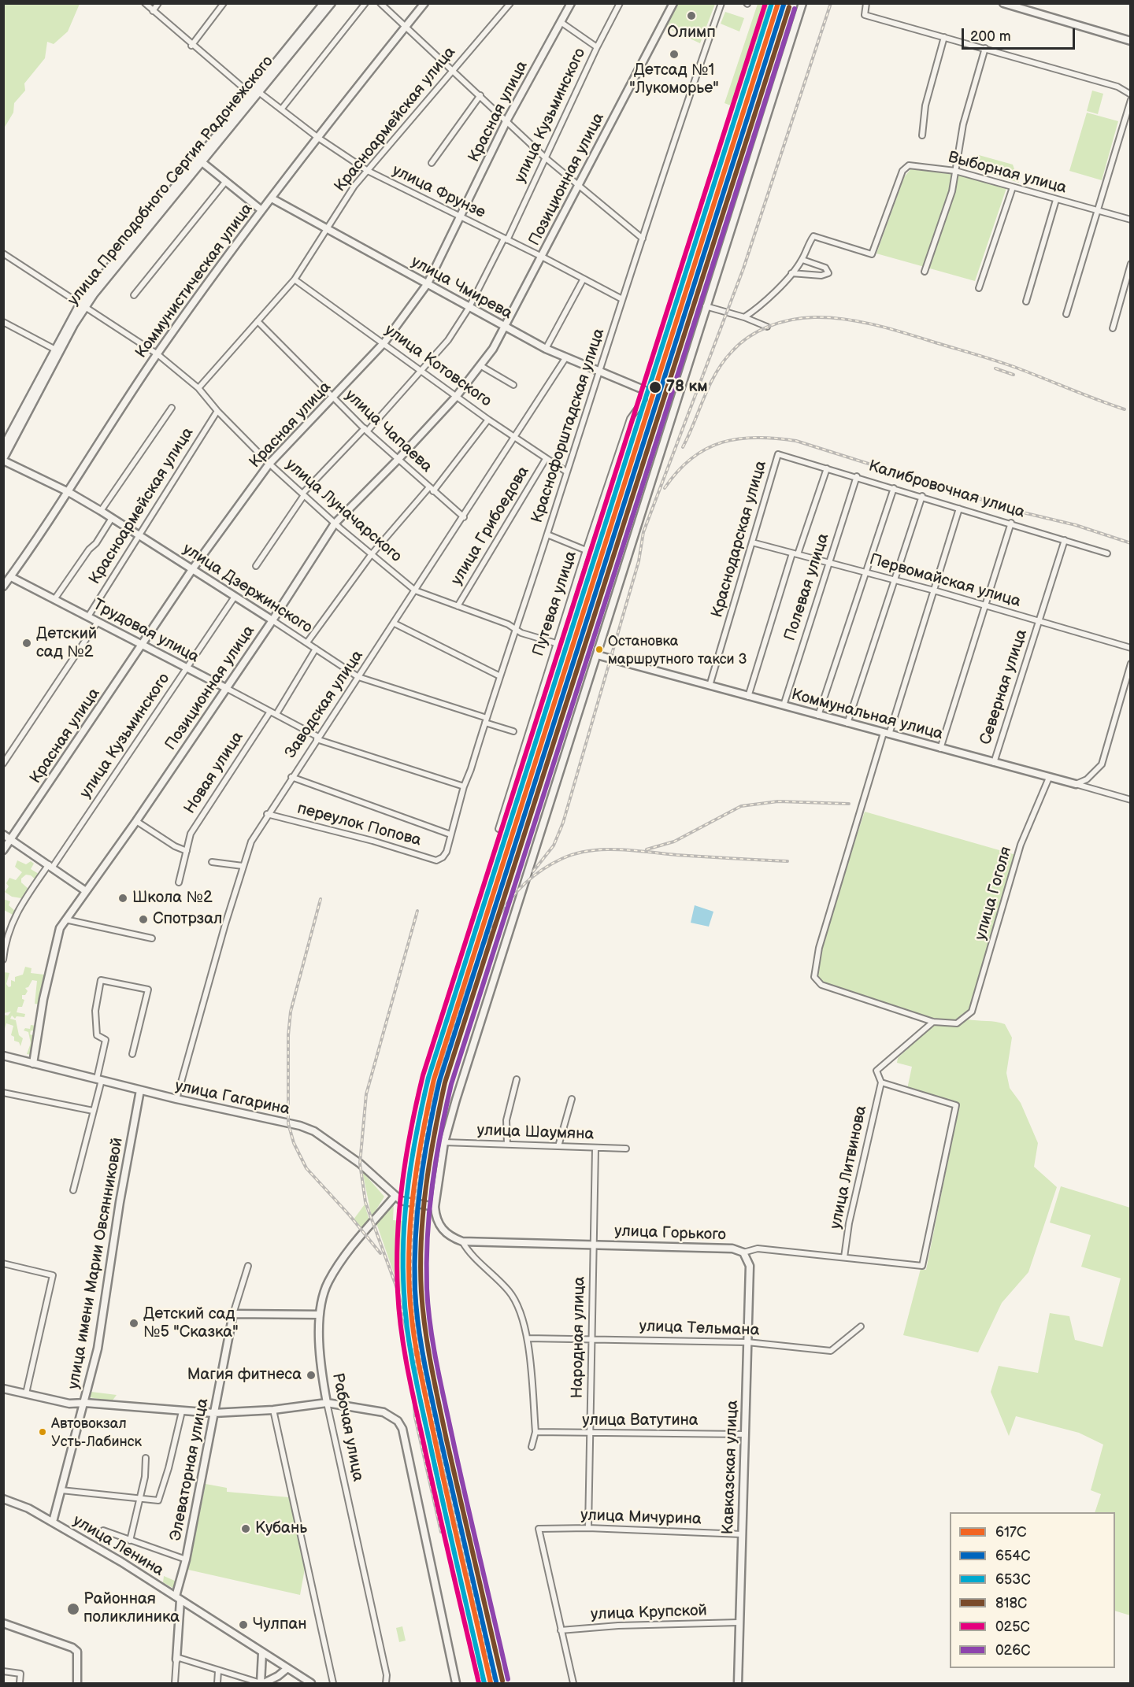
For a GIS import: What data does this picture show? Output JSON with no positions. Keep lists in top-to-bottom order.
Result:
{
  "streets": {
    "street": [
      "Красная улица",
      "улица Кузьминского",
      "Красноармейская улица",
      "Выборная улица",
      "Позиционная улица",
      "улица Преподобного Сергия Радонежского",
      "улица Фрунзе",
      "Коммунистическая улица",
      "улица Чмирева",
      "улица Котовского",
      "Краснофорштадская улица",
      "улица Чапаева",
      "Калибровочная улица",
      "улица Луначарского",
      "улица Грибоедова",
      "Краснодарская улица",
      "Первомайская улица",
      "Полевая улица",
      "улица Дзержинского",
      "Путевая улица",
      "Трудовая улица",
      "Северная улица",
      "Заводская улица",
      "Коммунальная улица",
      "Новая улица",
      "переулок Попова",
      "улица Гоголя",
      "улица Гагарина",
      "улица Шаумяна",
      "улица Литвинова",
      "улица Горького",
      "улица имени Марии Овсянниковой",
      "улица Тельмана",
      "Народная улица",
      "улица Ватутина",
      "Рабочая улица",
      "Кавказская улица",
      "Элеваторная улица",
      "улица Мичурина",
      "улица Ленина",
      "улица Крупской"
    ]
  },
  "crossings": [
    ["Красная улица", "улица Фрунзе"],
    ["Красная улица", "улица Чмирева"],
    ["Красная улица", "улица Котовского"],
    ["Красная улица", "улица Чапаева"],
    ["Красная улица", "улица Луначарского"],
    ["Красная улица", "улица Дзержинского"],
    ["Красная улица", "Трудовая улица"],
    ["улица Кузьминского", "улица Фрунзе"],
    ["улица Кузьминского", "улица Чмирева"],
    ["улица Кузьминского", "улица Котовского"],
    ["улица Кузьминского", "улица Чапаева"],
    ["улица Кузьминского", "улица Луначарского"],
    ["улица Кузьминского", "улица Дзержинского"],
    ["улица Кузьминского", "Трудовая улица"],
    ["Красноармейская улица", "улица Фрунзе"],
    ["Красноармейская улица", "улица Чмирева"],
    ["Красноармейская улица", "улица Котовского"],
    ["Красноармейская улица", "улица Чапаева"],
    ["Красноармейская улица", "улица Луначарского"],
    ["Красноармейская улица", "улица Дзержинского"],
    ["Красноармейская улица", "Трудовая улица"],
    ["Позиционная улица", "улица Фрунзе"],
    ["Позиционная улица", "улица Чмирева"],
    ["Позиционная улица", "улица Котовского"],
    ["Позиционная улица", "улица Чапаева"],
    ["Позиционная улица", "улица Луначарского"],
    ["Позиционная улица", "улица Дзержинского"],
    ["Позиционная улица", "Трудовая улица"],
    ["Позиционная улица", "улица Гагарина"],
    ["улица Преподобного Сергия Радонежского", "улица Фрунзе"],
    ["улица Преподобного Сергия Радонежского", "улица Луначарского"],
    ["улица Преподобного Сергия Радонежского", "улица Дзержинского"],
    ["улица Фрунзе", "Коммунистическая улица"],
    ["улица Фрунзе", "Краснофорштадская улица"],
    ["Коммунистическая улица", "улица Чмирева"],
    ["Коммунистическая улица", "улица Луначарского"],
    ["Коммунистическая улица", "улица Дзержинского"],
    ["Коммунистическая улица", "Трудовая улица"],
    ["улица Чмирева", "Краснофорштадская улица"],
    ["улица Чмирева", "Путевая улица"],
    ["улица Чмирева", "Заводская улица"],
    ["улица Котовского", "Краснофорштадская улица"],
    ["улица Котовского", "улица Грибоедова"],
    ["улица Котовского", "Заводская улица"],
    ["Краснофорштадская улица", "улица Луначарского"],
    ["Краснофорштадская улица", "улица Дзержинского"],
    ["Краснофорштадская улица", "Трудовая улица"],
    ["Краснофорштадская улица", "переулок Попова"],
    ["улица Чапаева", "Заводская улица"],
    ["Калибровочная улица", "Краснодарская улица"],
    ["Калибровочная улица", "Полевая улица"],
    ["Калибровочная улица", "Северная улица"],
    ["улица Луначарского", "улица Грибоедова"],
    ["улица Луначарского", "Путевая улица"],
    ["улица Луначарского", "Заводская улица"],
    ["Краснодарская улица", "Первомайская улица"],
    ["Краснодарская улица", "Коммунальная улица"],
    ["Первомайская улица", "Полевая улица"],
    ["Первомайская улица", "Северная улица"],
    ["Полевая улица", "Коммунальная улица"],
    ["улица Дзержинского", "Заводская улица"],
    ["Трудовая улица", "Заводская улица"],
    ["Трудовая улица", "Новая улица"],
    ["Северная улица", "Коммунальная улица"],
    ["Заводская улица", "переулок Попова"],
    ["Заводская улица", "улица Гагарина"],
    ["Коммунальная улица", "улица Гоголя"],
    ["улица Гоголя", "улица Литвинова"],
    ["улица Гагарина", "улица имени Марии Овсянниковой"],
    ["улица Гагарина", "Рабочая улица"],
    ["улица Шаумяна", "Народная улица"],
    ["улица Литвинова", "улица Горького"],
    ["улица Горького", "Народная улица"],
    ["улица Горького", "Кавказская улица"],
    ["улица имени Марии Овсянниковой", "улица Ленина"],
    ["улица Тельмана", "Народная улица"],
    ["улица Тельмана", "Кавказская улица"],
    ["Народная улица", "улица Ватутина"],
    ["Народная улица", "улица Мичурина"],
    ["улица Ватутина", "Кавказская улица"],
    ["Кавказская улица", "улица Мичурина"],
    ["Кавказская улица", "улица Крупской"],
    ["Элеваторная улица", "улица Ленина"],
    ["улица Мичурина", "улица Крупской"]
  ],
  "places": [
    "Олимп",
    "Детсад №1 \"Лукоморье\"",
    "78 км",
    "Детский сад №2",
    "Остановка маршрутного такси 3",
    "Школа №2",
    "Спотрзал",
    "Детский сад №5 \"Сказка\"",
    "Магия фитнеса",
    "Автовокзал Усть-Лабинск",
    "Кубань",
    "Районная поликлиника",
    "Чулпан"
  ],
  "lines": [
    "transit line 617C",
    "transit line 653С",
    "transit line 025С",
    "transit line 654С",
    "transit line 818С",
    "transit line 026С"
  ],
  "legend": [
    "617C",
    "654С",
    "653С",
    "818С",
    "025С",
    "026С"
  ],
  "scale_bar": "200 m"
}
